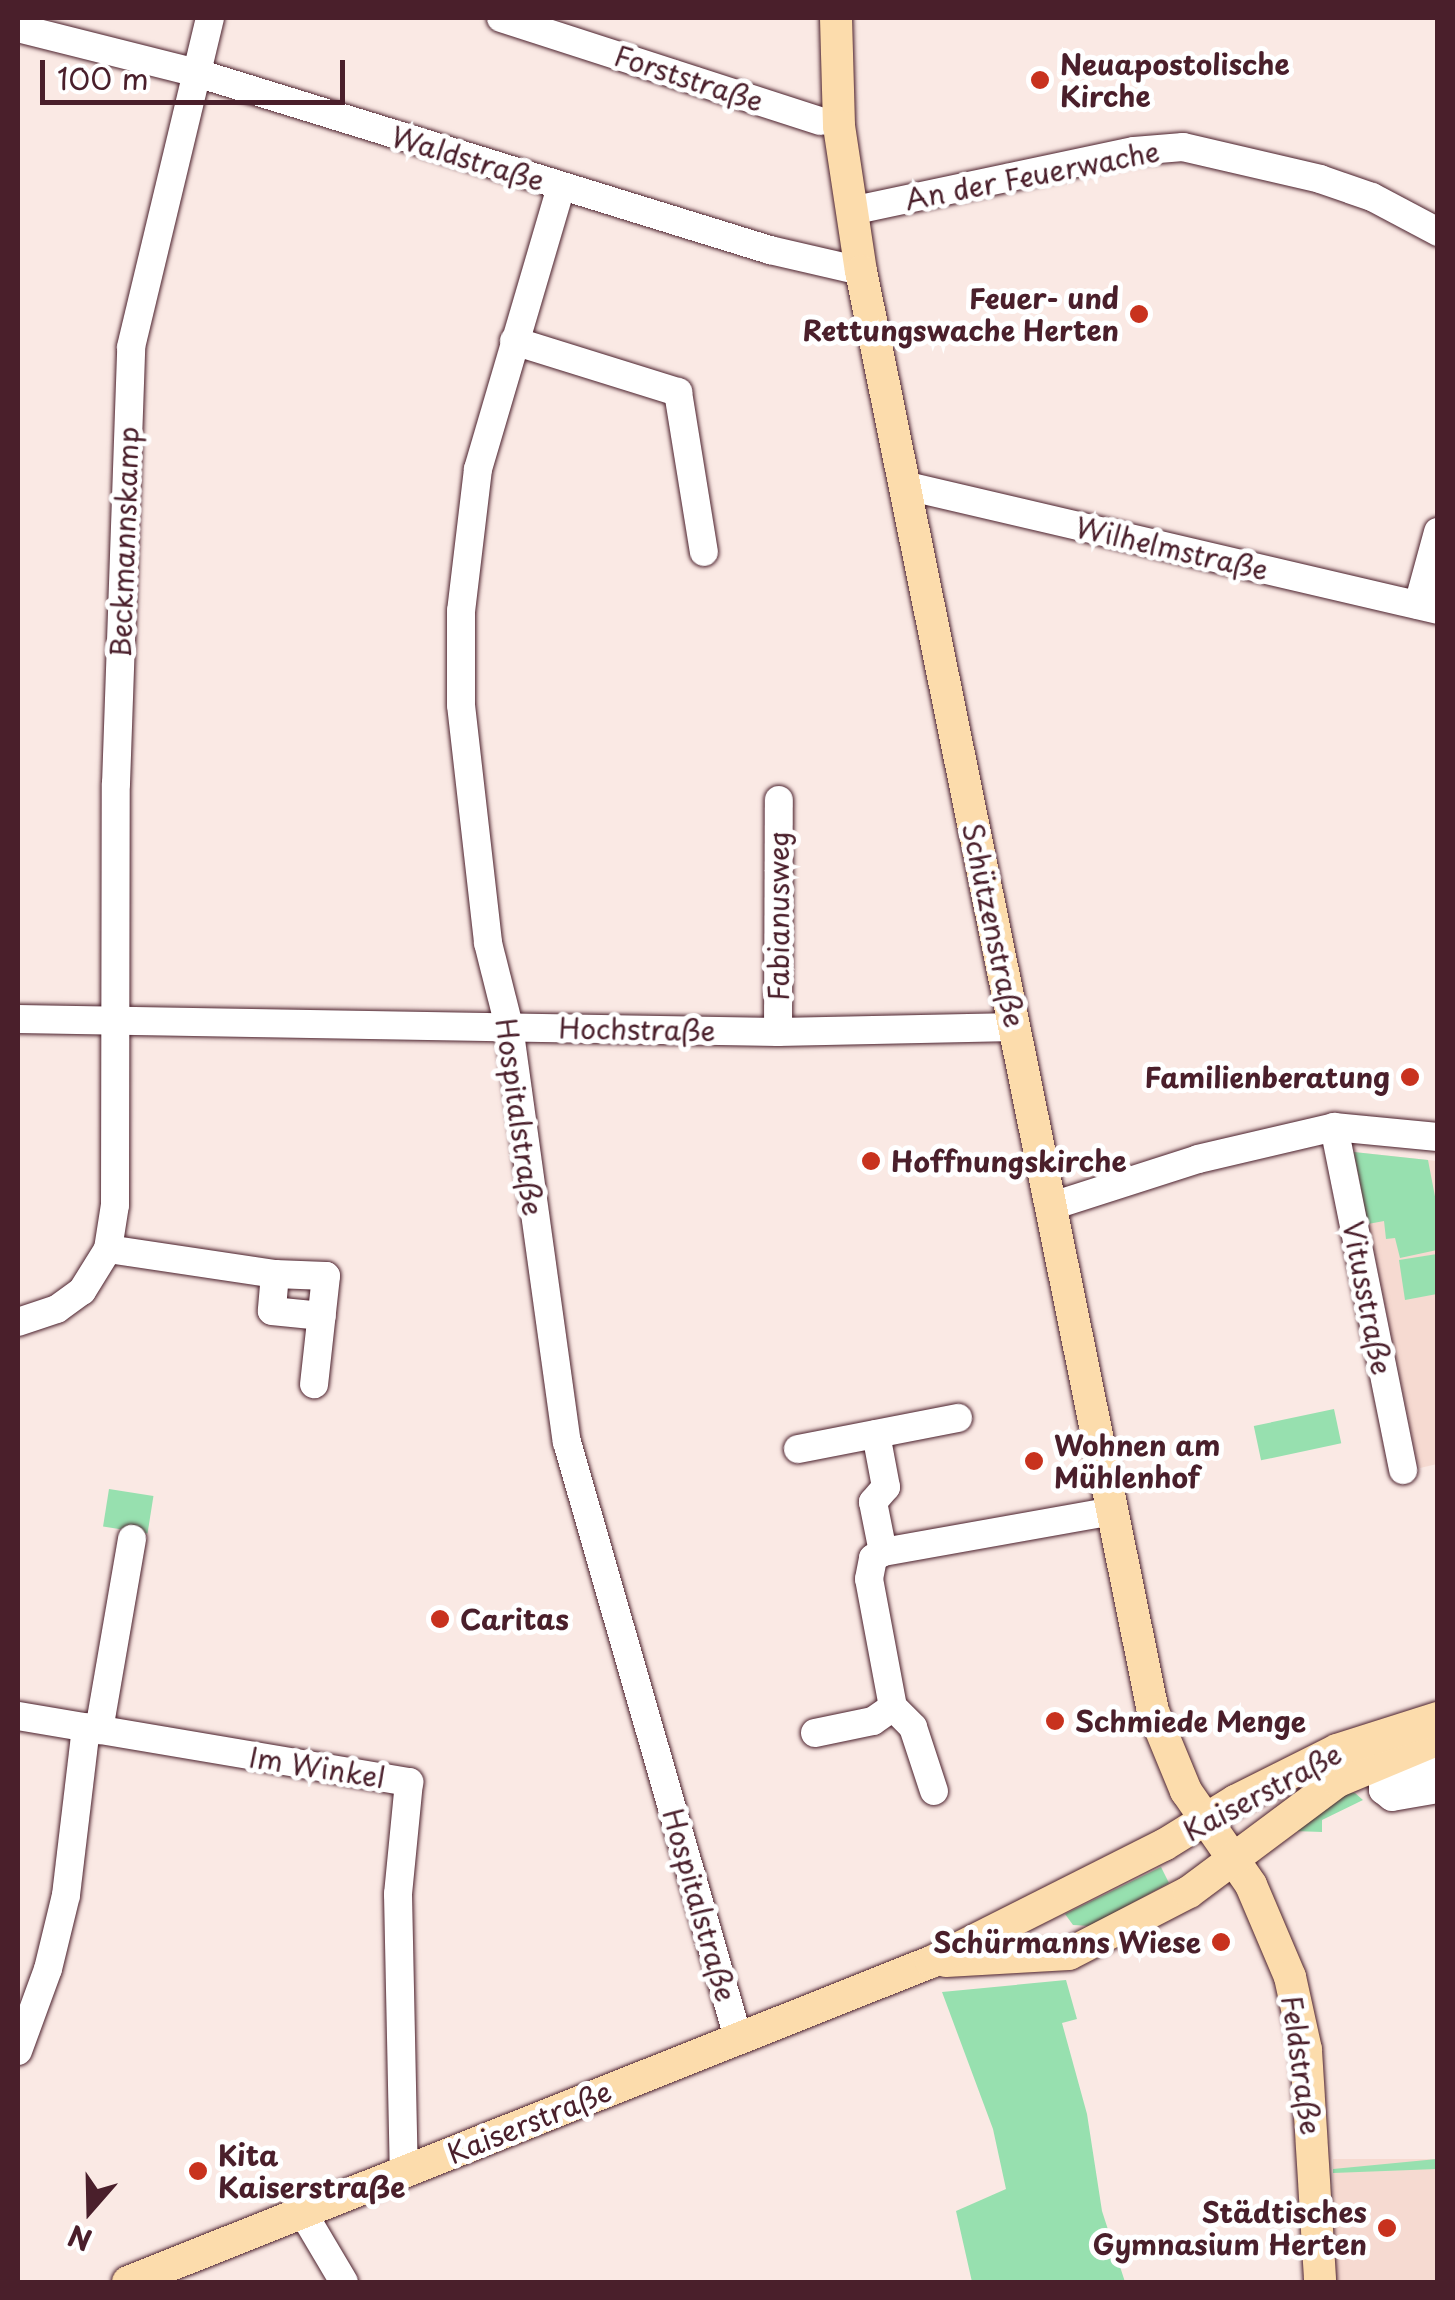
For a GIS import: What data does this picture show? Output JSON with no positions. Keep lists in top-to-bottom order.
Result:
{
  "streets": {
    "main road": ["Schützenstraße", "Kaiserstraße", "Feldstraße"],
    "street": [
      "Forststraße",
      "Waldstraße",
      "An der Feuerwache",
      "Beckmannskamp",
      "Wilhelmstraße",
      "Fabianusweg",
      "Hochstraße",
      "Hospitalstraße",
      "Vitusstraße",
      "Im Winkel"
    ]
  },
  "crossings": [
    ["Waldstraße", "Beckmannskamp"],
    ["Waldstraße", "Schützenstraße"],
    ["Waldstraße", "Hospitalstraße"],
    ["An der Feuerwache", "Schützenstraße"],
    ["Beckmannskamp", "Hochstraße"],
    ["Wilhelmstraße", "Schützenstraße"],
    ["Fabianusweg", "Hochstraße"],
    ["Schützenstraße", "Hochstraße"],
    ["Schützenstraße", "Kaiserstraße"],
    ["Schützenstraße", "Feldstraße"],
    ["Hochstraße", "Hospitalstraße"],
    ["Hospitalstraße", "Kaiserstraße"],
    ["Im Winkel", "Kaiserstraße"],
    ["Kaiserstraße", "Feldstraße"]
  ],
  "places": [
    "Neuapostolische Kirche",
    "Feuer- und Rettungswache Herten",
    "Familienberatung",
    "Hoffnungskirche",
    "Wohnen am Mühlenhof",
    "Caritas",
    "Schmiede Menge",
    "Schürmanns Wiese",
    "Kita Kaiserstraße",
    "Städtisches Gymnasium Herten"
  ],
  "scale_bar": "100 m",
  "north": "bottom"
}
